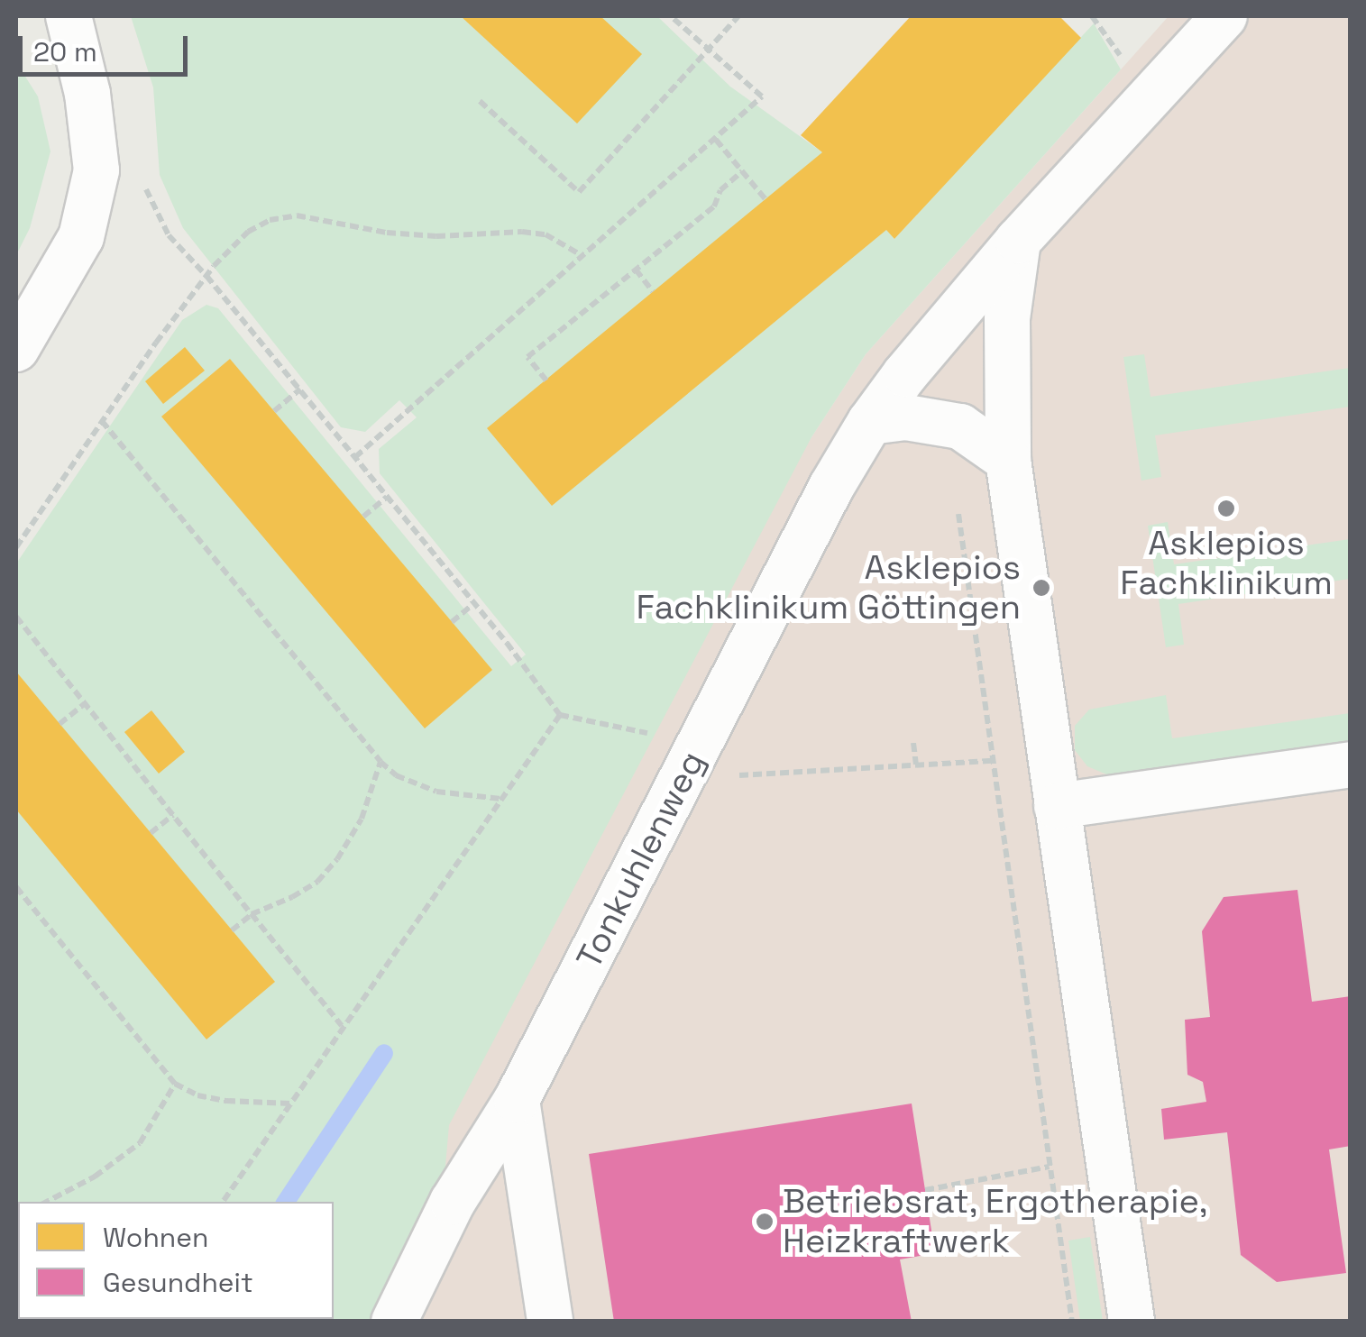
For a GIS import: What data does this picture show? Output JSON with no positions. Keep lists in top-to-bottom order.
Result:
{
  "streets": {
    "street": ["Tonkuhlenweg"]
  },
  "places": ["Asklepios Fachklinikum", "Asklepios Fachklinikum Göttingen", "Betriebsrat, Ergotherapie, Heizkraftwerk"],
  "legend": ["Wohnen", "Gesundheit"],
  "scale_bar": "20 m"
}
